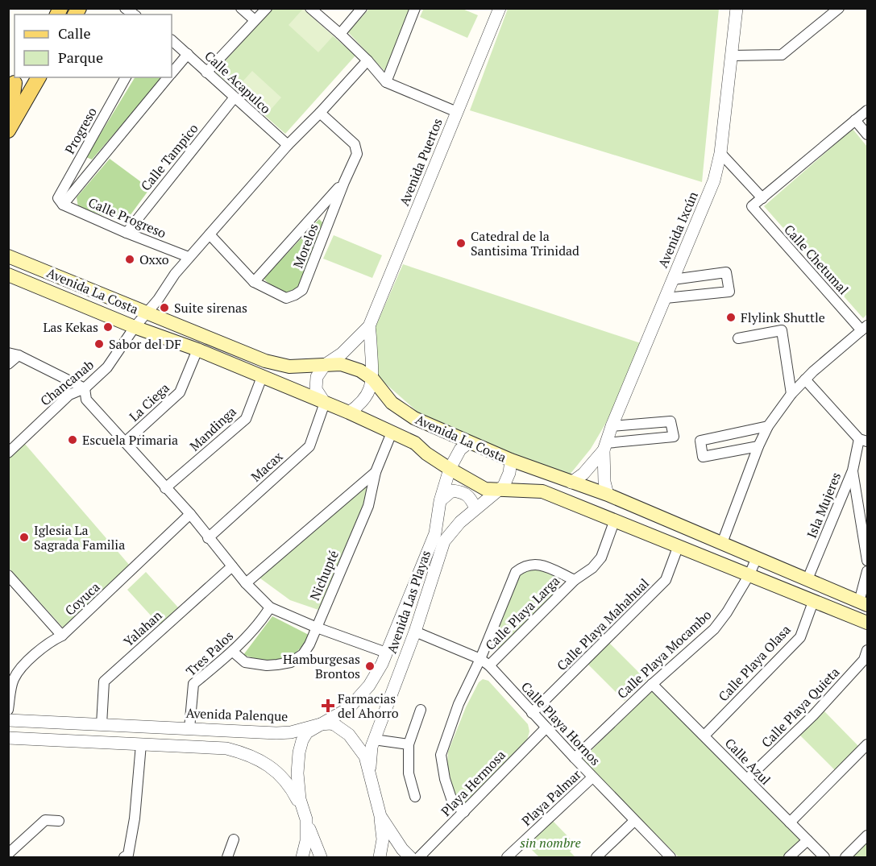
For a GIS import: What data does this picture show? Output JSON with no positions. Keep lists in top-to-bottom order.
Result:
{
  "streets": {
    "main road": ["Avenida La Costa"],
    "street": [
      "Calle Acapulco",
      "Progreso",
      "Calle Tampico",
      "Avenida Puertos",
      "Calle Progreso",
      "Avenida Ixcún",
      "Morelos",
      "Calle Chetumal",
      "Chancanab",
      "La Ciega",
      "Mandinga",
      "Macax",
      "Isla Mujeres",
      "Nichupté",
      "Coyuca",
      "Avenida Las Playas",
      "Calle Playa Larga",
      "Calle Playa Mahahual",
      "Yalahan",
      "Tres Palos",
      "Calle Playa Mocambo",
      "Calle Playa Olasa",
      "Calle Playa Quieta",
      "Avenida Palenque",
      "Calle Playa Hornos",
      "Calle Azul",
      "Playa Hermosa",
      "Playa Palmar"
    ]
  },
  "crossings": [
    ["Calle Acapulco", "Calle Tampico"],
    ["Progreso", "Calle Progreso"],
    ["Calle Tampico", "Calle Progreso"],
    ["Avenida Puertos", "Avenida La Costa"],
    ["Avenida Puertos", "Macax"],
    ["Avenida Ixcún", "Avenida La Costa"],
    ["Avenida La Costa", "Chancanab"],
    ["Avenida La Costa", "La Ciega"],
    ["Avenida La Costa", "Mandinga"],
    ["Avenida La Costa", "Macax"],
    ["Avenida La Costa", "Isla Mujeres"],
    ["Avenida La Costa", "Nichupté"],
    ["Avenida La Costa", "Avenida Las Playas"],
    ["Avenida La Costa", "Calle Playa Mocambo"],
    ["Nichupté", "Tres Palos"],
    ["Avenida Las Playas", "Avenida Palenque"],
    ["Avenida Las Playas", "Calle Playa Hornos"],
    ["Calle Playa Larga", "Calle Playa Hornos"],
    ["Calle Playa Larga", "Playa Hermosa"],
    ["Calle Playa Mahahual", "Calle Playa Hornos"],
    ["Yalahan", "Avenida Palenque"],
    ["Tres Palos", "Avenida Palenque"],
    ["Calle Playa Mocambo", "Calle Playa Hornos"],
    ["Calle Playa Mocambo", "Calle Azul"],
    ["Calle Playa Olasa", "Calle Azul"],
    ["Calle Playa Quieta", "Calle Azul"],
    ["Calle Playa Hornos", "Playa Hermosa"],
    ["Calle Playa Hornos", "Playa Palmar"]
  ],
  "parks": ["sin nombre"],
  "places": {
    "other": [
      "Catedral de la Santisima Trinidad",
      "Oxxo",
      "Suite sirenas",
      "Flylink Shuttle",
      "Las Kekas",
      "Sabor del DF",
      "Escuela Primaria",
      "Iglesia La Sagrada Familia",
      "Hamburgesas Brontos"
    ],
    "health": ["Farmacias del Ahorro"]
  },
  "legend": ["Calle", "Parque"]
}
